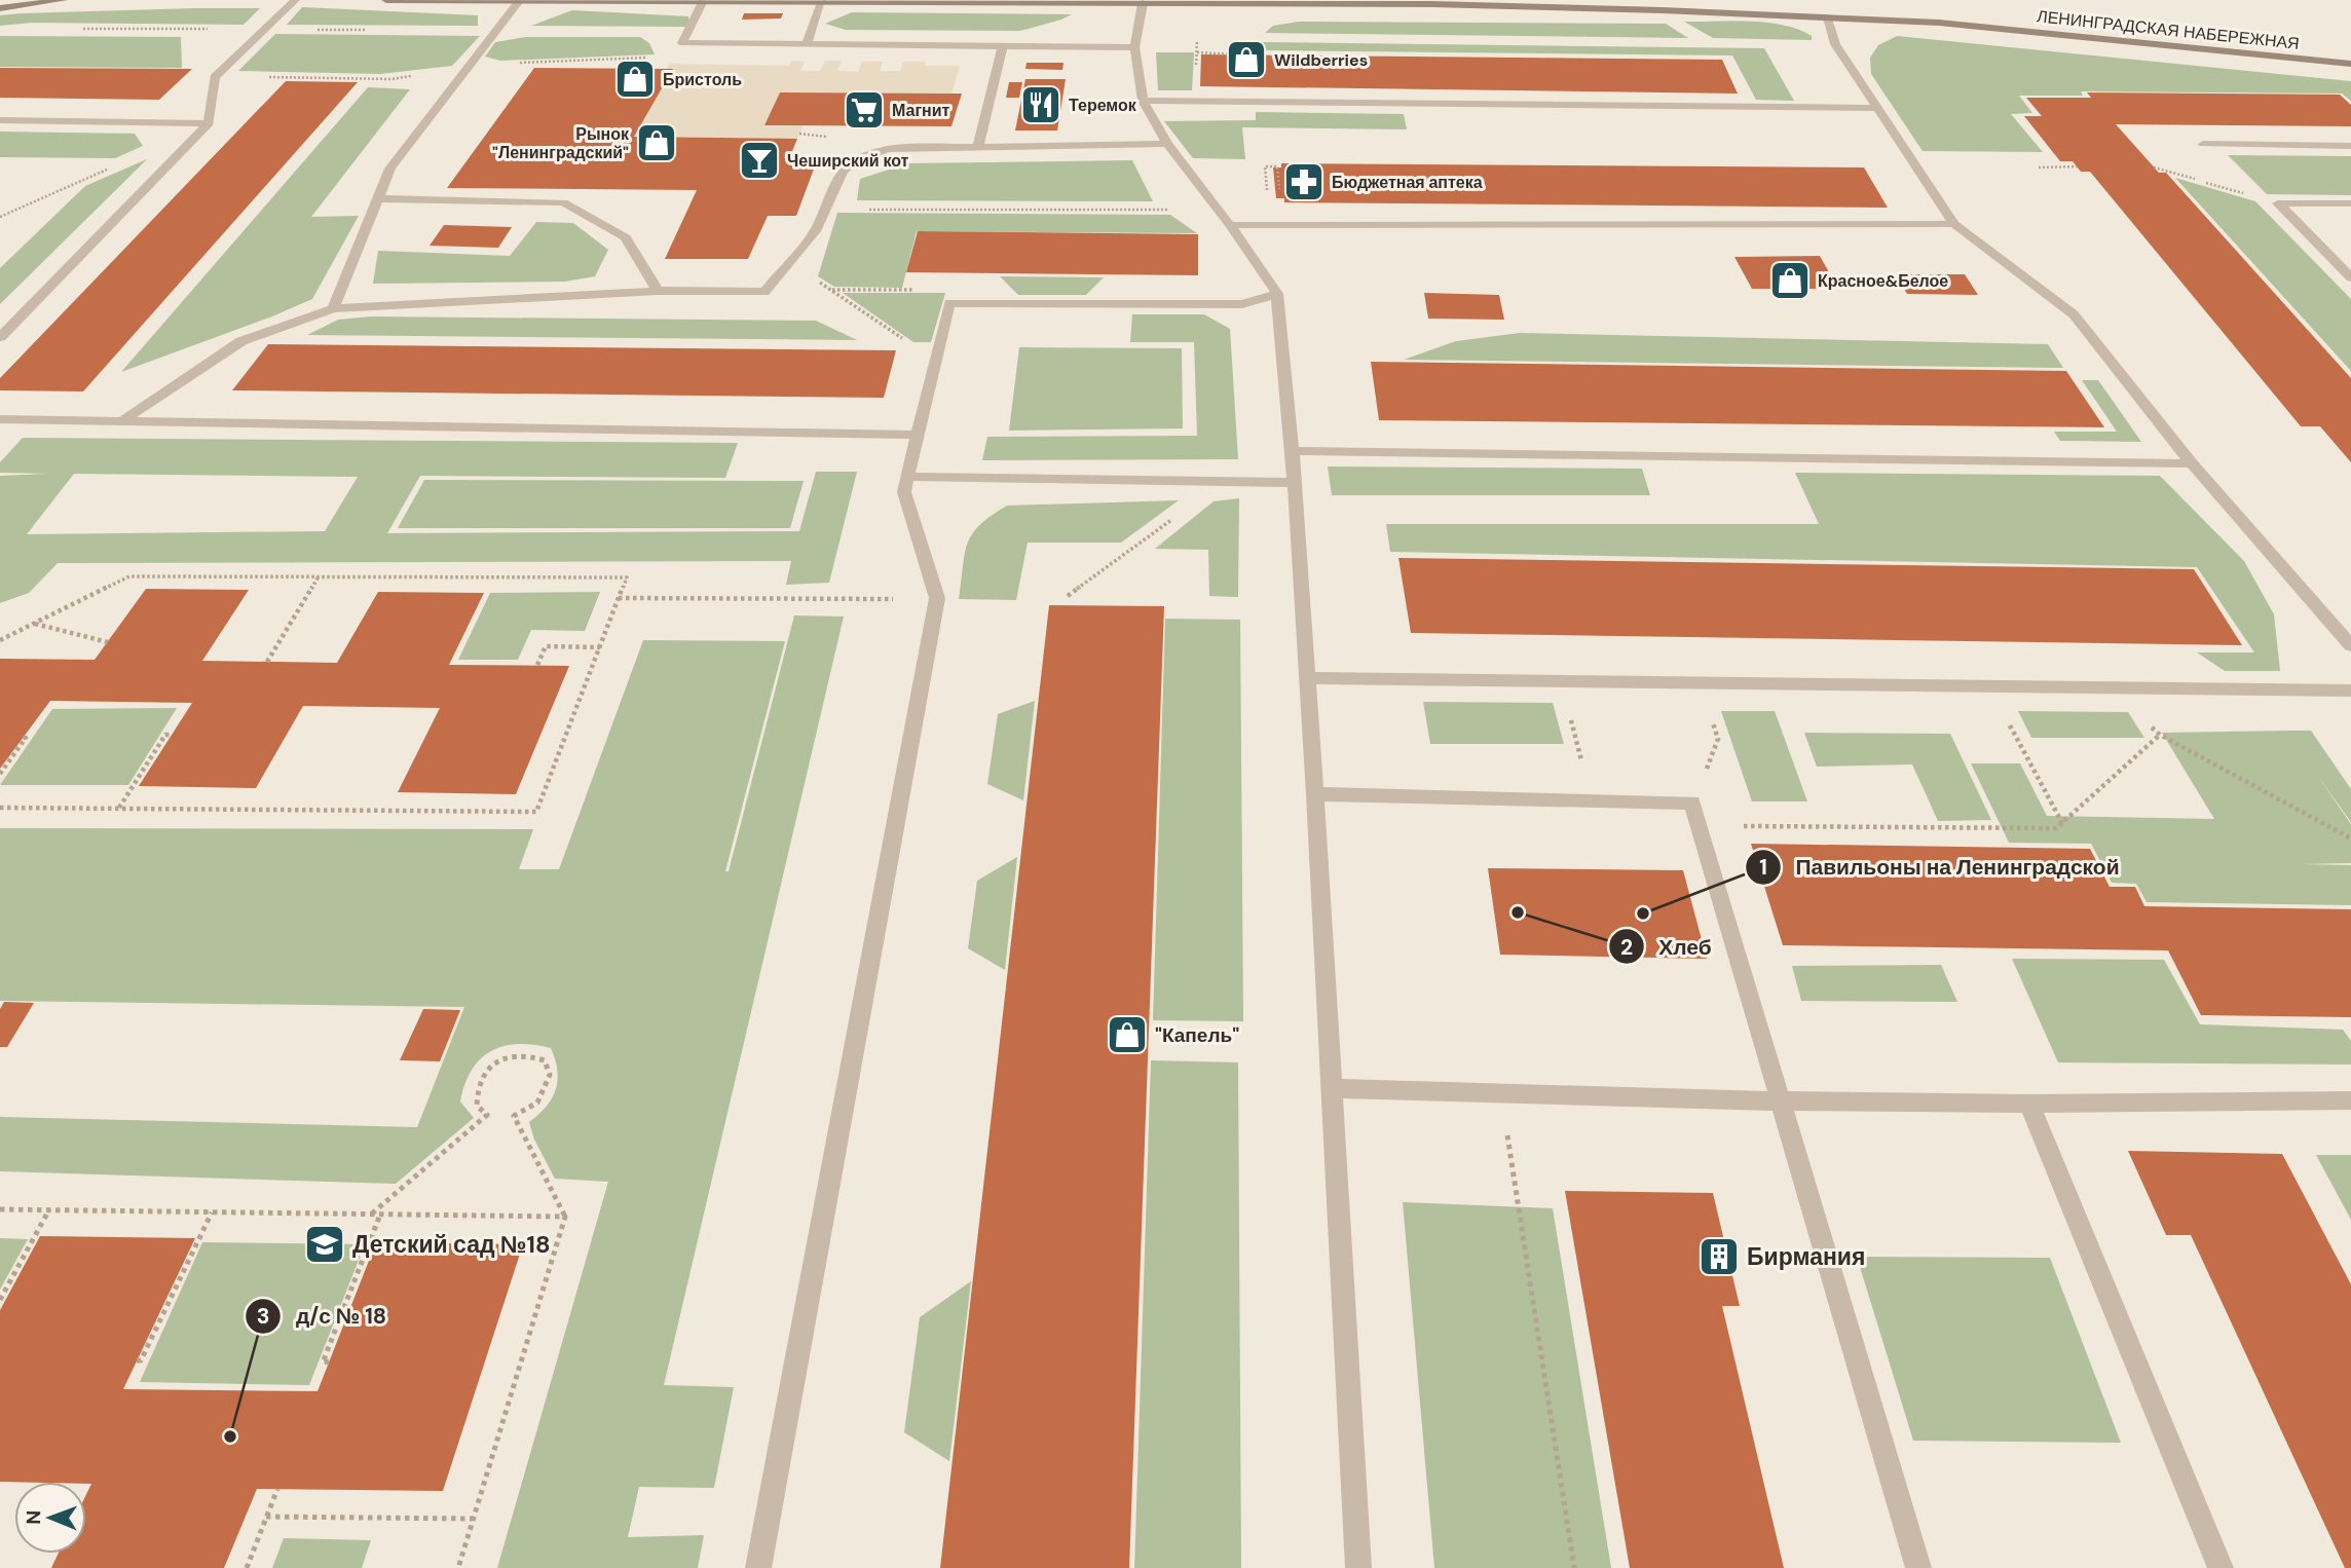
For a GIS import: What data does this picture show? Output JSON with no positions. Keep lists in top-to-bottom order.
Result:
{
  "streets": {
    "main road": ["ЛЕНИНГРАДСКАЯ НАБЕРЕЖНАЯ"]
  },
  "places": {
    "shop": [
      "Wildberries",
      "Бристоль",
      "Рынок \"Ленинградский\"",
      "Красное&Белое",
      "\"Капель\""
    ],
    "restaurant": ["Теремок"],
    "supermarket": ["Магнит"],
    "bar": ["Чеширский кот"],
    "pharmacy": ["Бюджетная аптека"],
    "other": ["Хлеб", "Павильоны на Ленинградской", "д/с № 18"],
    "school or university": ["Детский сад №18"],
    "building": ["Бирмания"]
  },
  "north": "left"
}
